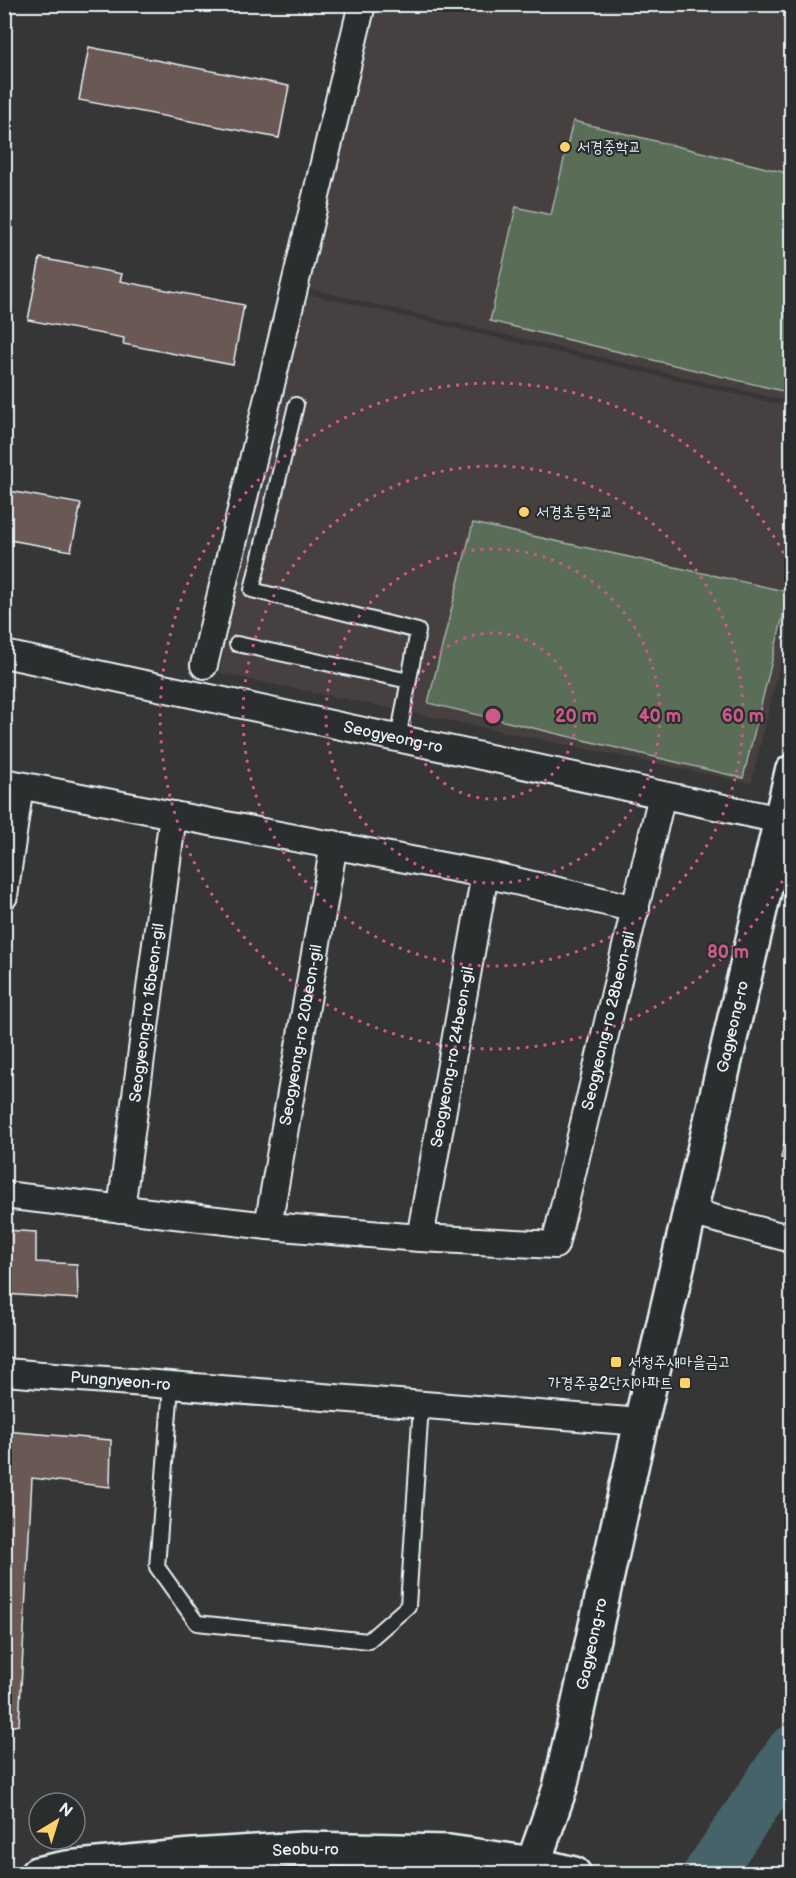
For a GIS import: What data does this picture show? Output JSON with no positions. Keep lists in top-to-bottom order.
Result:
{
  "streets": {
    "street": [
      "Seogyeong-ro",
      "Seogyeong-ro 16beon-gil",
      "Seogyeong-ro 28beon-gil",
      "Gagyeong-ro",
      "Seogyeong-ro 20beon-gil",
      "Seogyeong-ro 24beon-gil",
      "Pungnyeon-ro",
      "Seobu-ro"
    ]
  },
  "crossings": [
    ["Seogyeong-ro", "Seogyeong-ro 28beon-gil"],
    ["Seogyeong-ro", "Gagyeong-ro"],
    ["Seogyeong-ro 28beon-gil", "Seogyeong-ro 24beon-gil"],
    ["Gagyeong-ro", "Seobu-ro"]
  ],
  "places": {
    "other": ["서경중학교", "서경초등학교"],
    "transit": ["서청주새마을금고", "가경주공2단지아파트"]
  },
  "north": "top right",
  "rings": [
    "20 m",
    "40 m",
    "60 m",
    "80 m"
  ]
}
